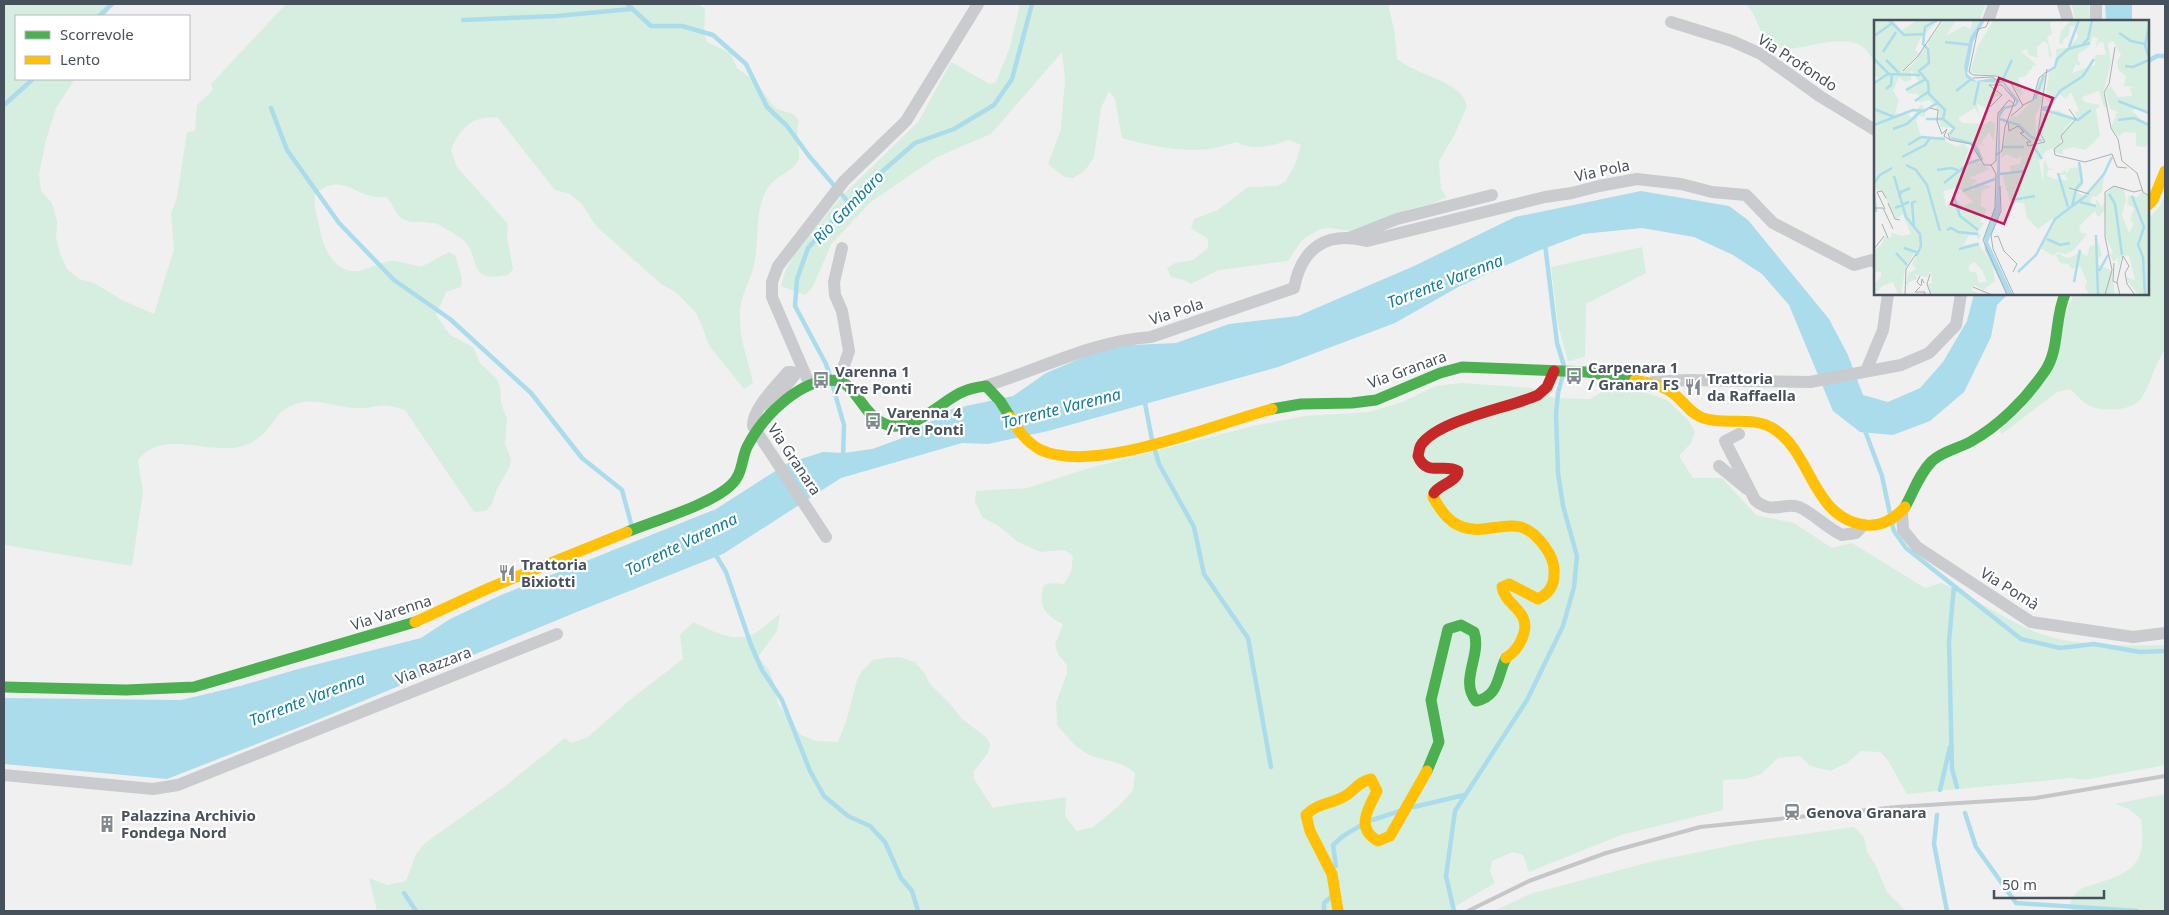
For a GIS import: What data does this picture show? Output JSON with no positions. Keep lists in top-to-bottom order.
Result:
{
  "streets": {
    "street": [
      "Via Profondo",
      "Via Pola",
      "Via Granara",
      "Via Pomà",
      "Via Varenna",
      "Via Razzara"
    ]
  },
  "crossings": [
    ["Via Pola", "Via Granara"],
    ["Via Granara", "Via Varenna"]
  ],
  "water": ["Rio Gambaro", "Torrente Varenna"],
  "places": {
    "bus stop": ["Carpenara 1 / Granara FS", "Varenna 1 / Tre Ponti", "Varenna 4 / Tre Ponti"],
    "restaurant": ["Trattoria da Raffaella", "Trattoria Bixiotti"],
    "station": ["Genova Granara"],
    "building": ["Palazzina Archivio Fondega Nord"]
  },
  "legend": ["Scorrevole", "Lento"],
  "scale_bar": "50 m"
}
